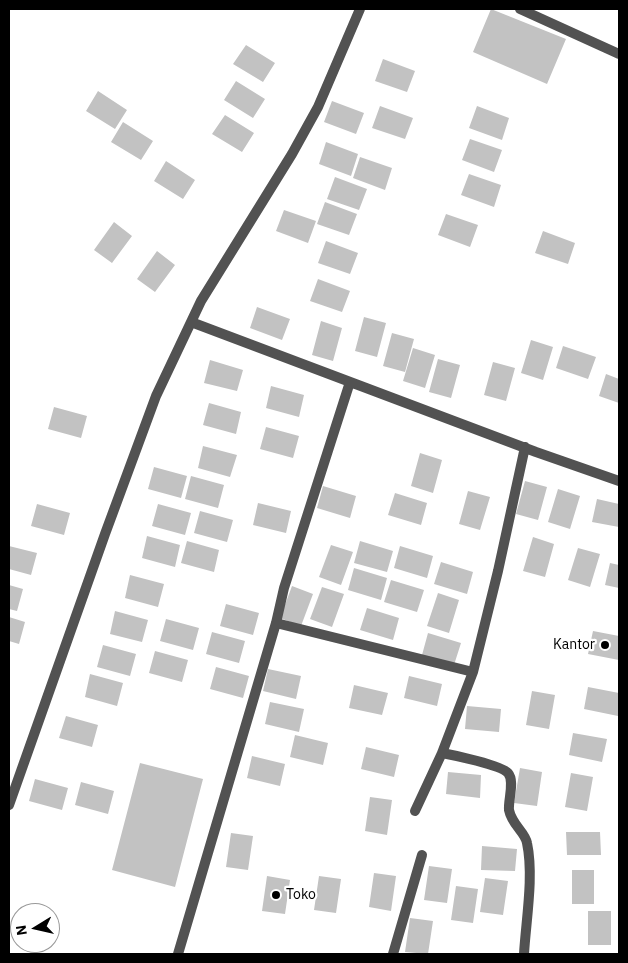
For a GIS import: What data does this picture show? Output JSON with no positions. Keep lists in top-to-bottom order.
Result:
{
  "places": ["Kantor", "Toko"],
  "north": "left"
}
